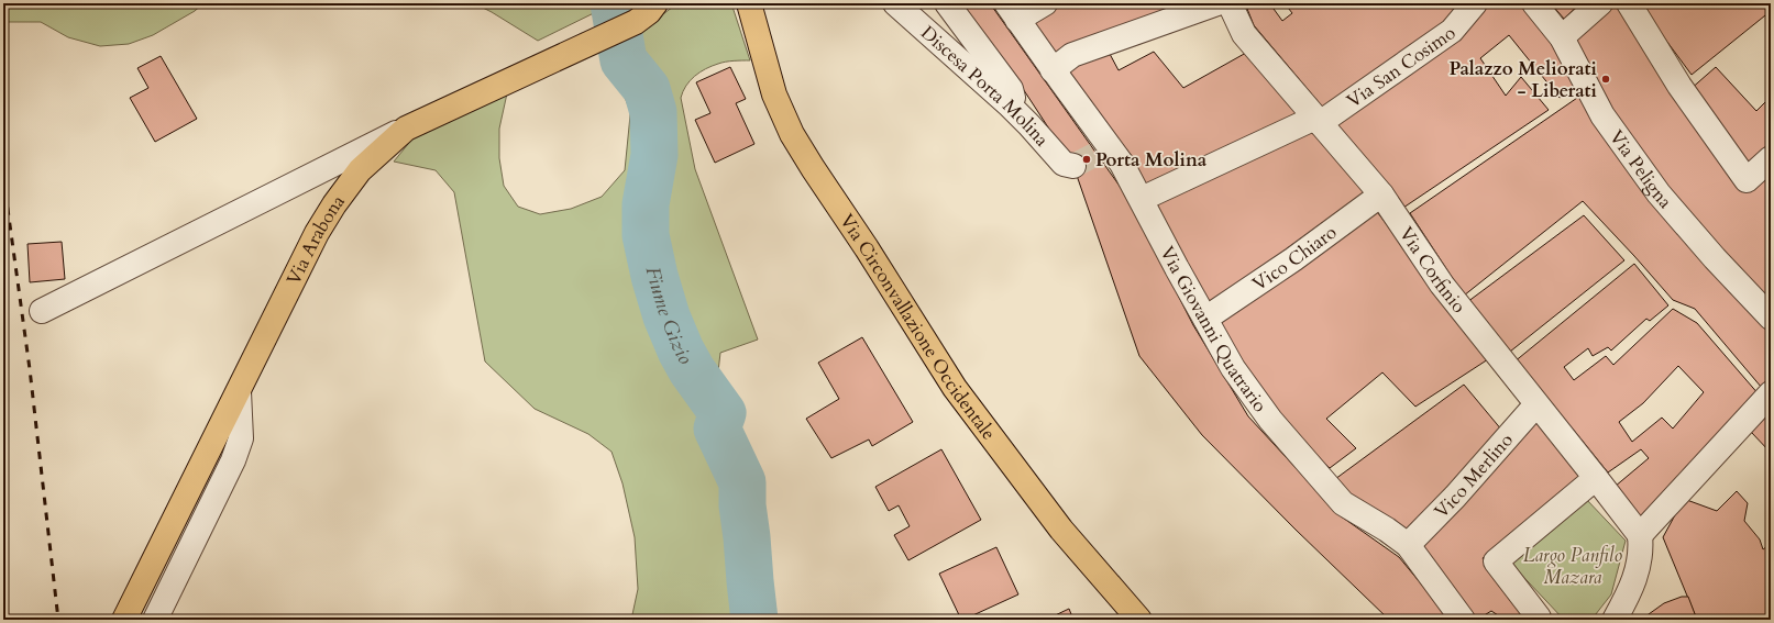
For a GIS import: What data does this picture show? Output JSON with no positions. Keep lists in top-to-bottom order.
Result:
{
  "streets": {
    "main road": ["Via Arabona", "Via Circonvallazione Occidentale"],
    "street": [
      "Via San Cosimo",
      "Discesa Porta Molina",
      "Via Peligna",
      "Vico Chiaro",
      "Via Corfinio",
      "Via Giovanni Quatrario",
      "Vico Merlino"
    ]
  },
  "crossings": [
    ["Via San Cosimo", "Via Corfinio"],
    ["Via San Cosimo", "Via Giovanni Quatrario"],
    ["Vico Chiaro", "Via Corfinio"],
    ["Vico Chiaro", "Via Giovanni Quatrario"],
    ["Via Corfinio", "Vico Merlino"],
    ["Via Giovanni Quatrario", "Vico Merlino"]
  ],
  "water": ["Fiume Gizio"],
  "parks": ["Largo Panfilo Mazara"],
  "places": ["Palazzo Meliorati - Liberati", "Porta Molina"]
}
